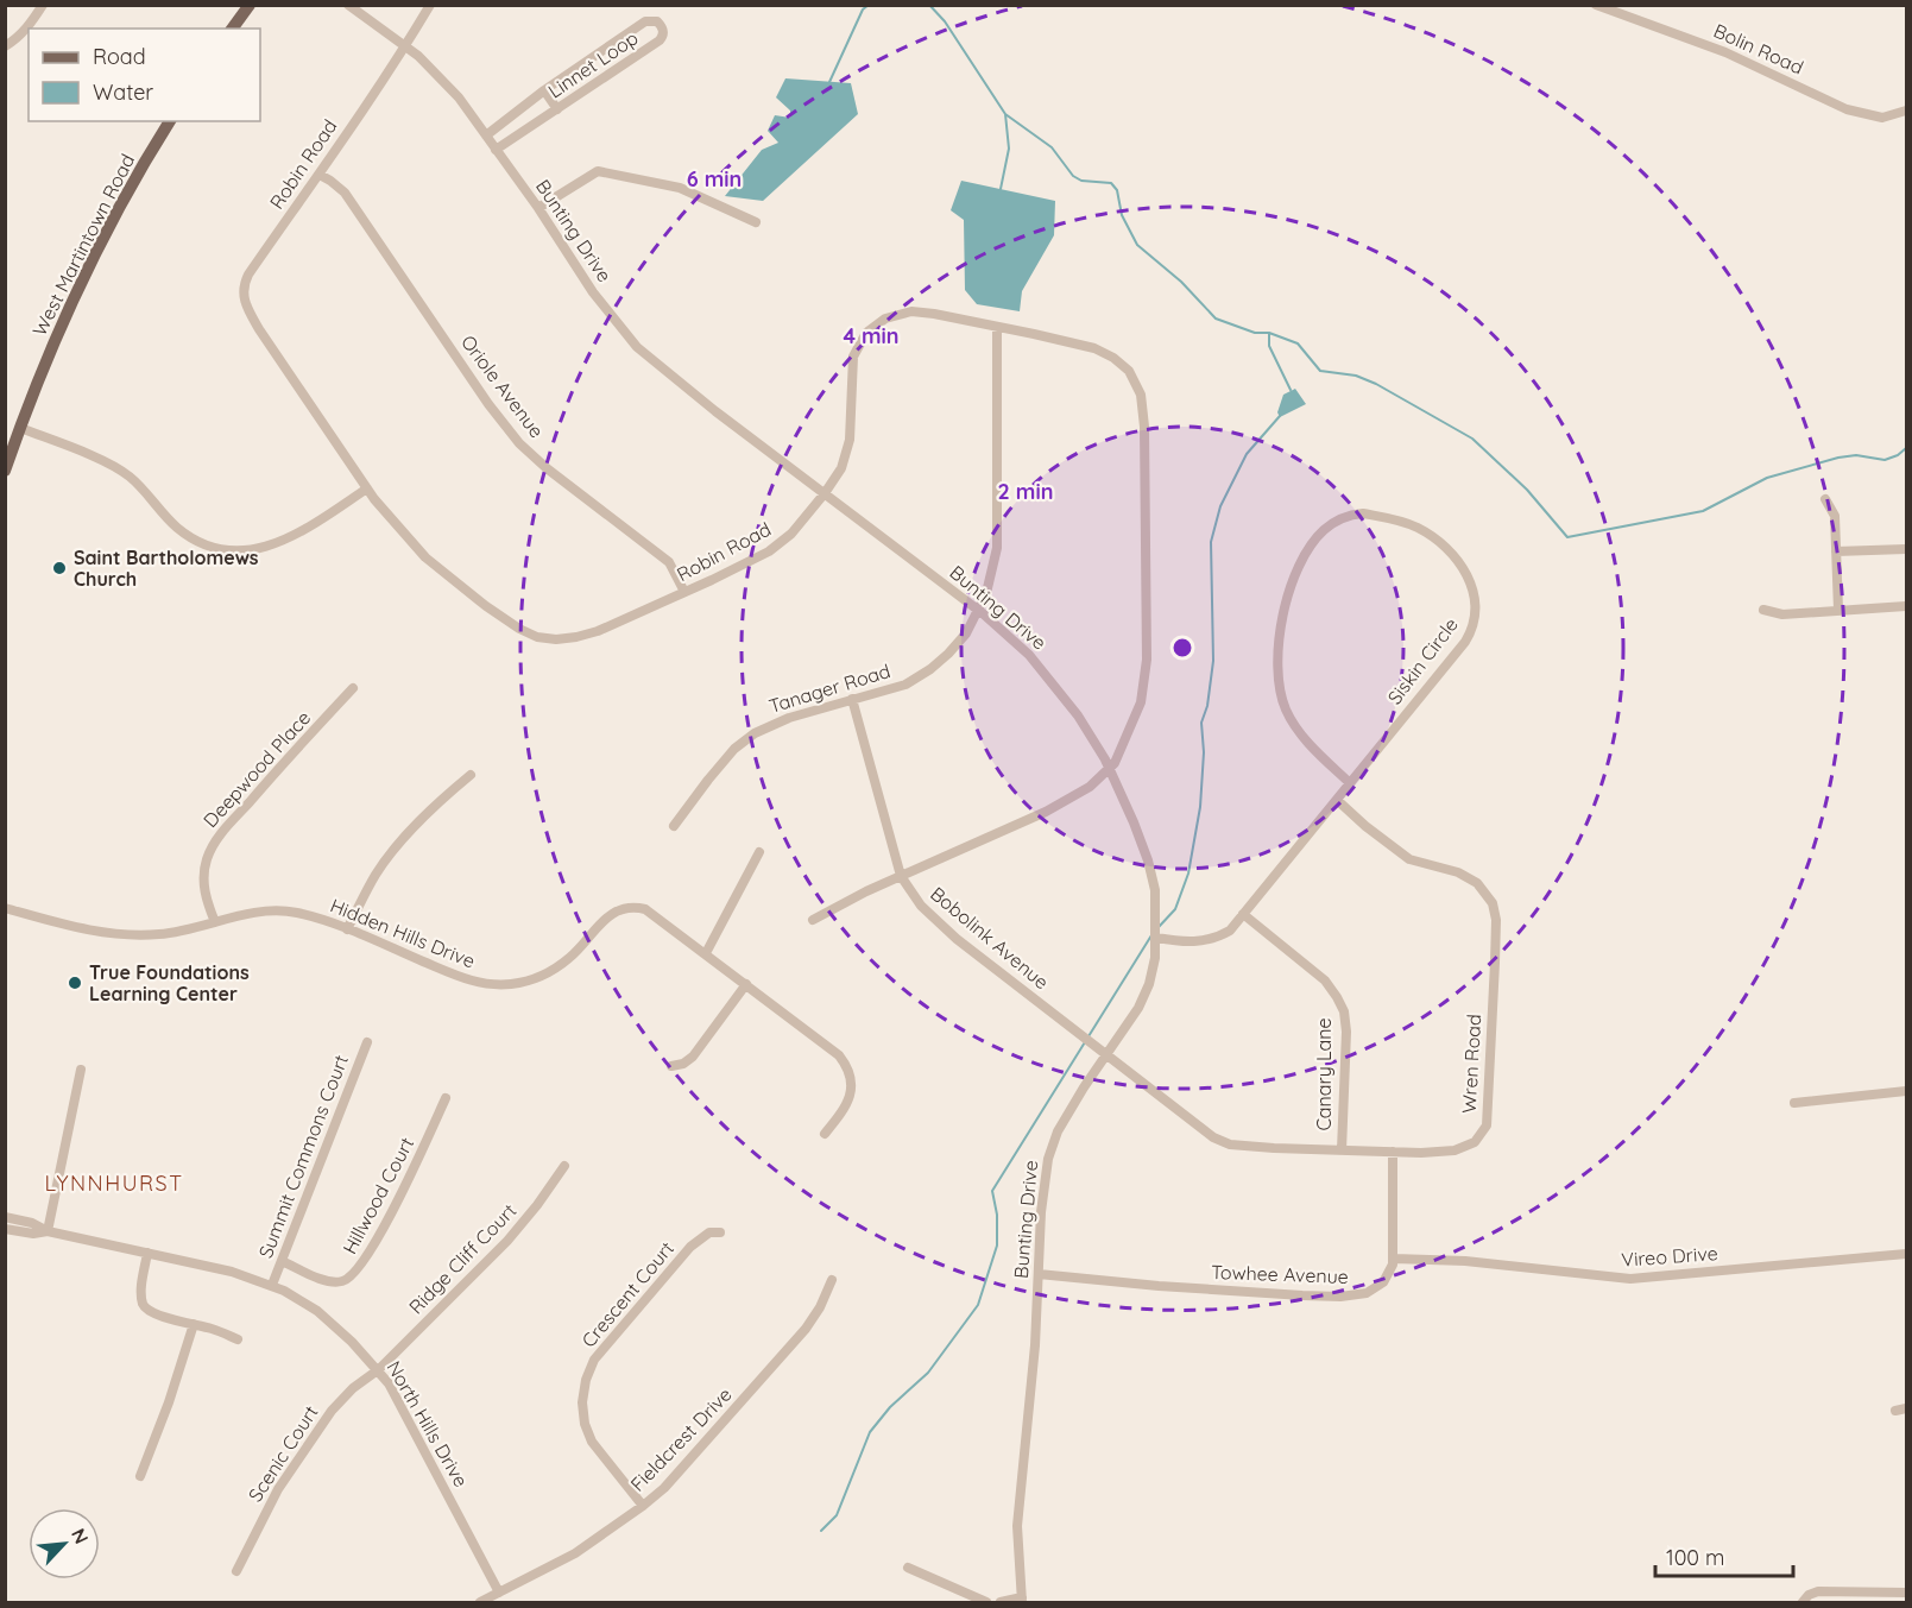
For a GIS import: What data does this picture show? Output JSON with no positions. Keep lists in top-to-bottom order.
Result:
{
  "streets": {
    "main road": ["West Martintown Road"],
    "street": [
      "Bolin Road",
      "Linnet Loop",
      "Robin Road",
      "Bunting Drive",
      "Oriole Avenue",
      "Siskin Circle",
      "Tanager Road",
      "Deepwood Place",
      "Hidden Hills Drive",
      "Bobolink Avenue",
      "Wren Road",
      "Canary Lane",
      "Summit Commons Court",
      "Hillwood Court",
      "Vireo Drive",
      "Ridge Cliff Court",
      "Towhee Avenue",
      "Crescent Court",
      "North Hills Drive",
      "Fieldcrest Drive",
      "Scenic Court"
    ]
  },
  "crossings": [
    ["Linnet Loop", "Bunting Drive"],
    ["Robin Road", "Bunting Drive"],
    ["Robin Road", "Oriole Avenue"],
    ["Robin Road", "Tanager Road"],
    ["Robin Road", "Bobolink Avenue"],
    ["Bunting Drive", "Siskin Circle"],
    ["Bunting Drive", "Tanager Road"],
    ["Bunting Drive", "Bobolink Avenue"],
    ["Bunting Drive", "Wren Road"],
    ["Bunting Drive", "Towhee Avenue"],
    ["Siskin Circle", "Wren Road"],
    ["Siskin Circle", "Canary Lane"],
    ["Tanager Road", "Bobolink Avenue"],
    ["Deepwood Place", "Hidden Hills Drive"],
    ["Bobolink Avenue", "Wren Road"],
    ["Wren Road", "Canary Lane"],
    ["Summit Commons Court", "Hillwood Court"],
    ["Summit Commons Court", "North Hills Drive"],
    ["Vireo Drive", "Towhee Avenue"],
    ["Ridge Cliff Court", "North Hills Drive"],
    ["Ridge Cliff Court", "Scenic Court"],
    ["Crescent Court", "Fieldcrest Drive"],
    ["North Hills Drive", "Fieldcrest Drive"],
    ["North Hills Drive", "Scenic Court"]
  ],
  "districts": ["LYNNHURST"],
  "places": ["Saint Bartholomews Church", "True Foundations Learning Center"],
  "legend": ["Road", "Water"],
  "scale_bar": "100 m",
  "north": "top right",
  "rings": ["6 min", "4 min", "2 min"]
}
